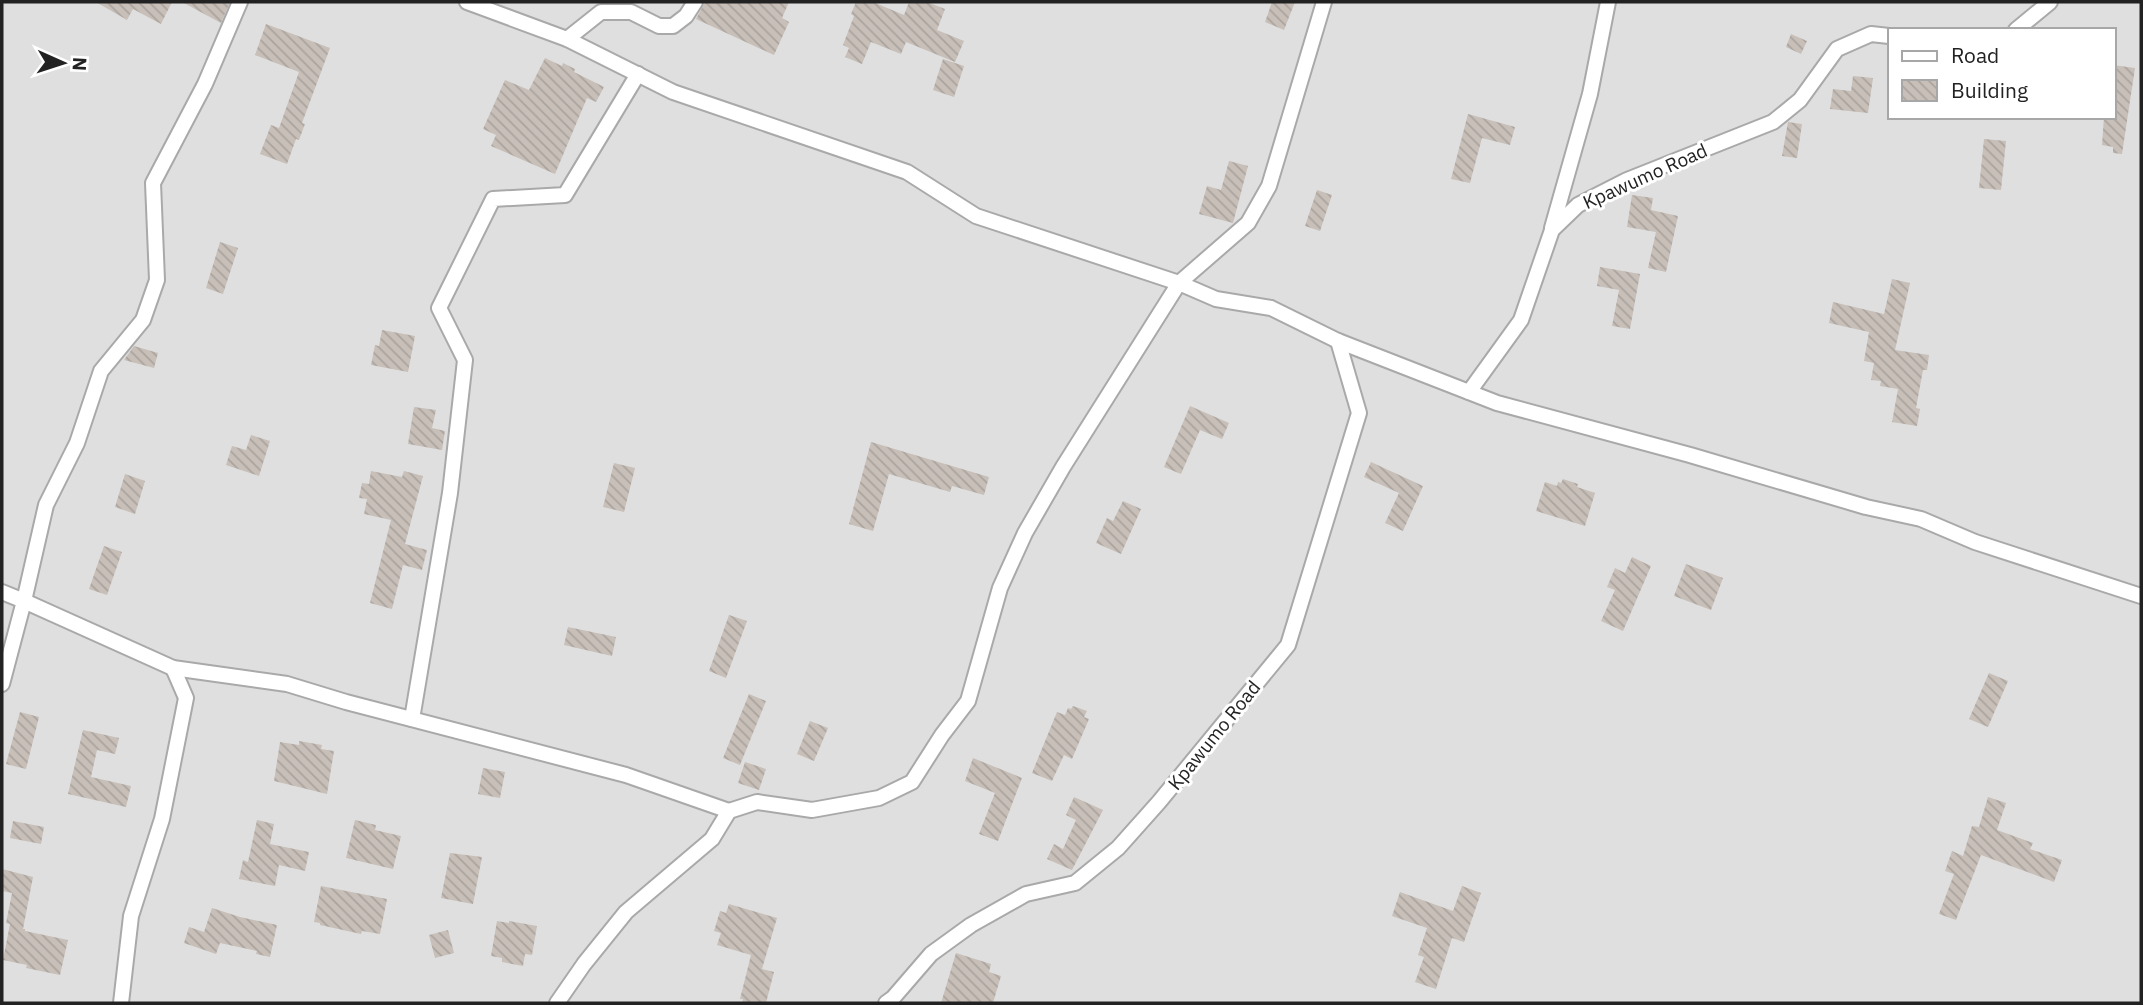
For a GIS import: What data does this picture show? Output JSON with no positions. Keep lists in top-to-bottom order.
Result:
{
  "streets": {
    "street": ["Kpawumo Road"]
  },
  "legend": ["Road", "Building"],
  "north": "right"
}
